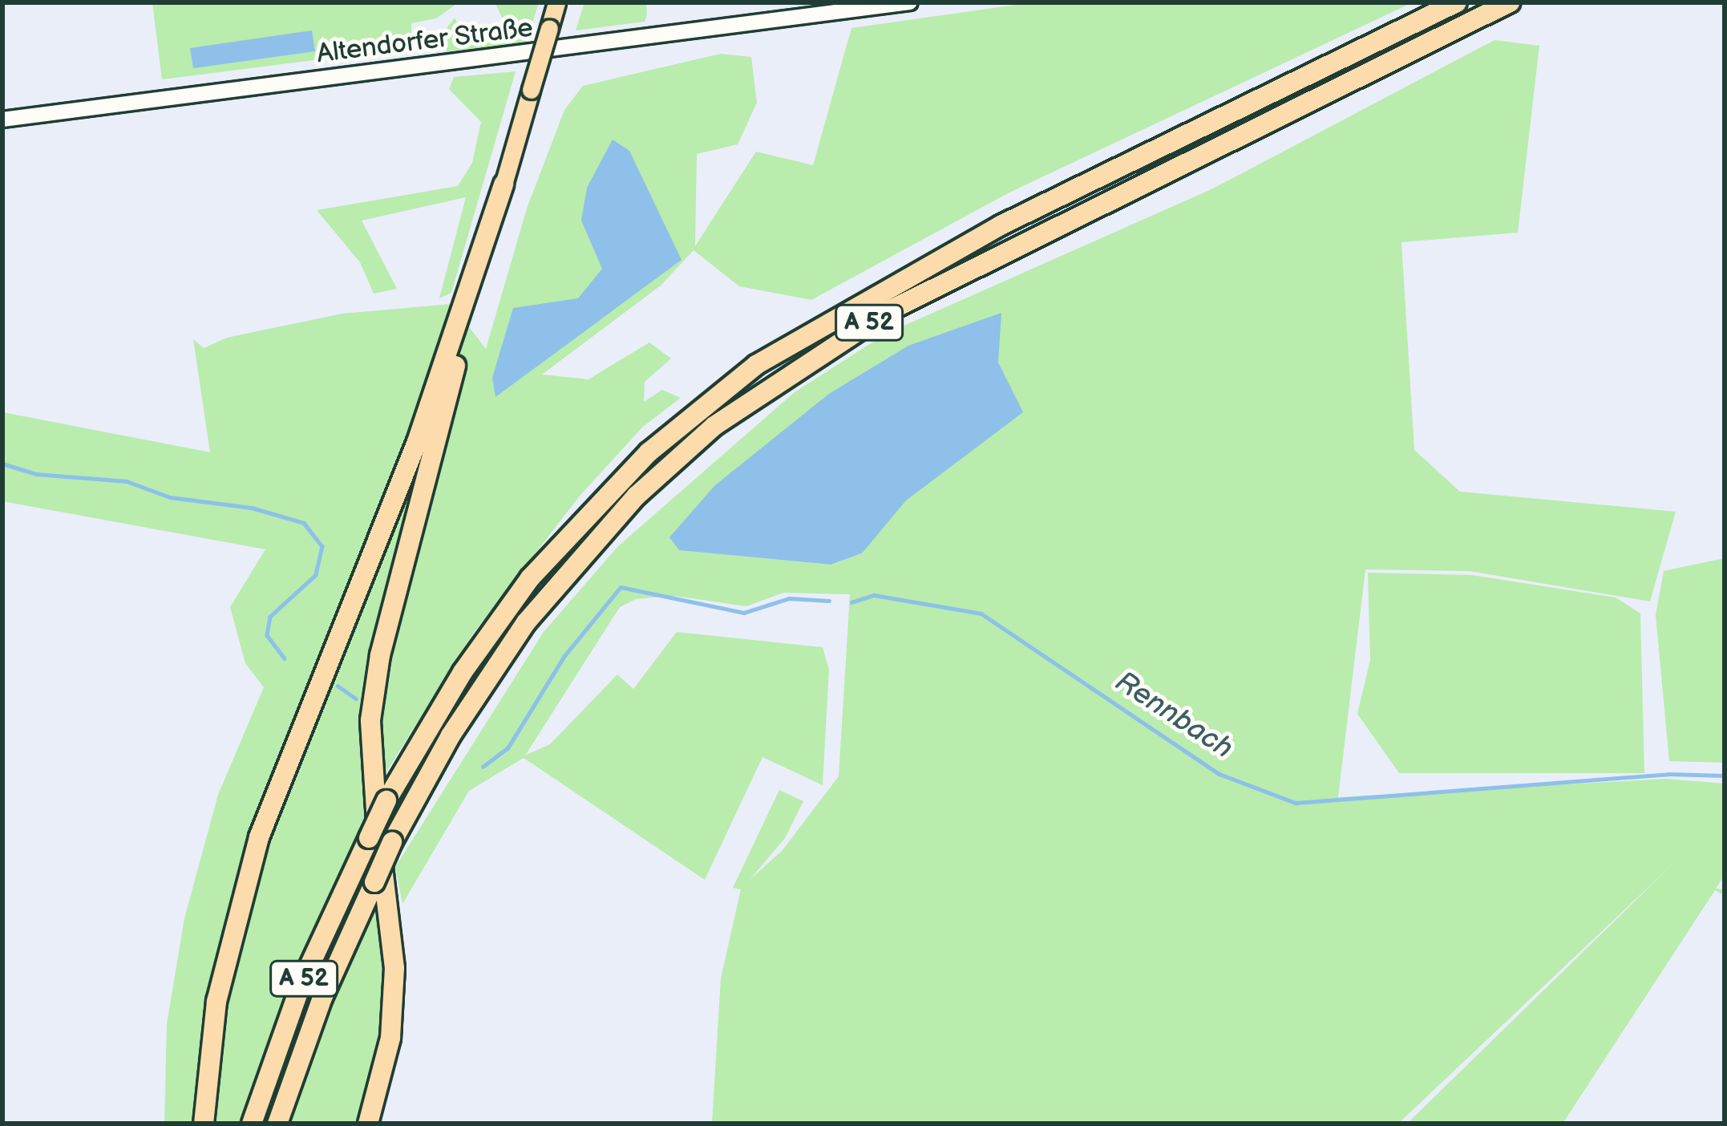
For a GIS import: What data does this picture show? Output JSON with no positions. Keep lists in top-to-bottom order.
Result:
{
  "streets": {
    "highway": ["A 52"],
    "street": ["Altendorfer Straße"]
  },
  "water": ["Rennbach"]
}
